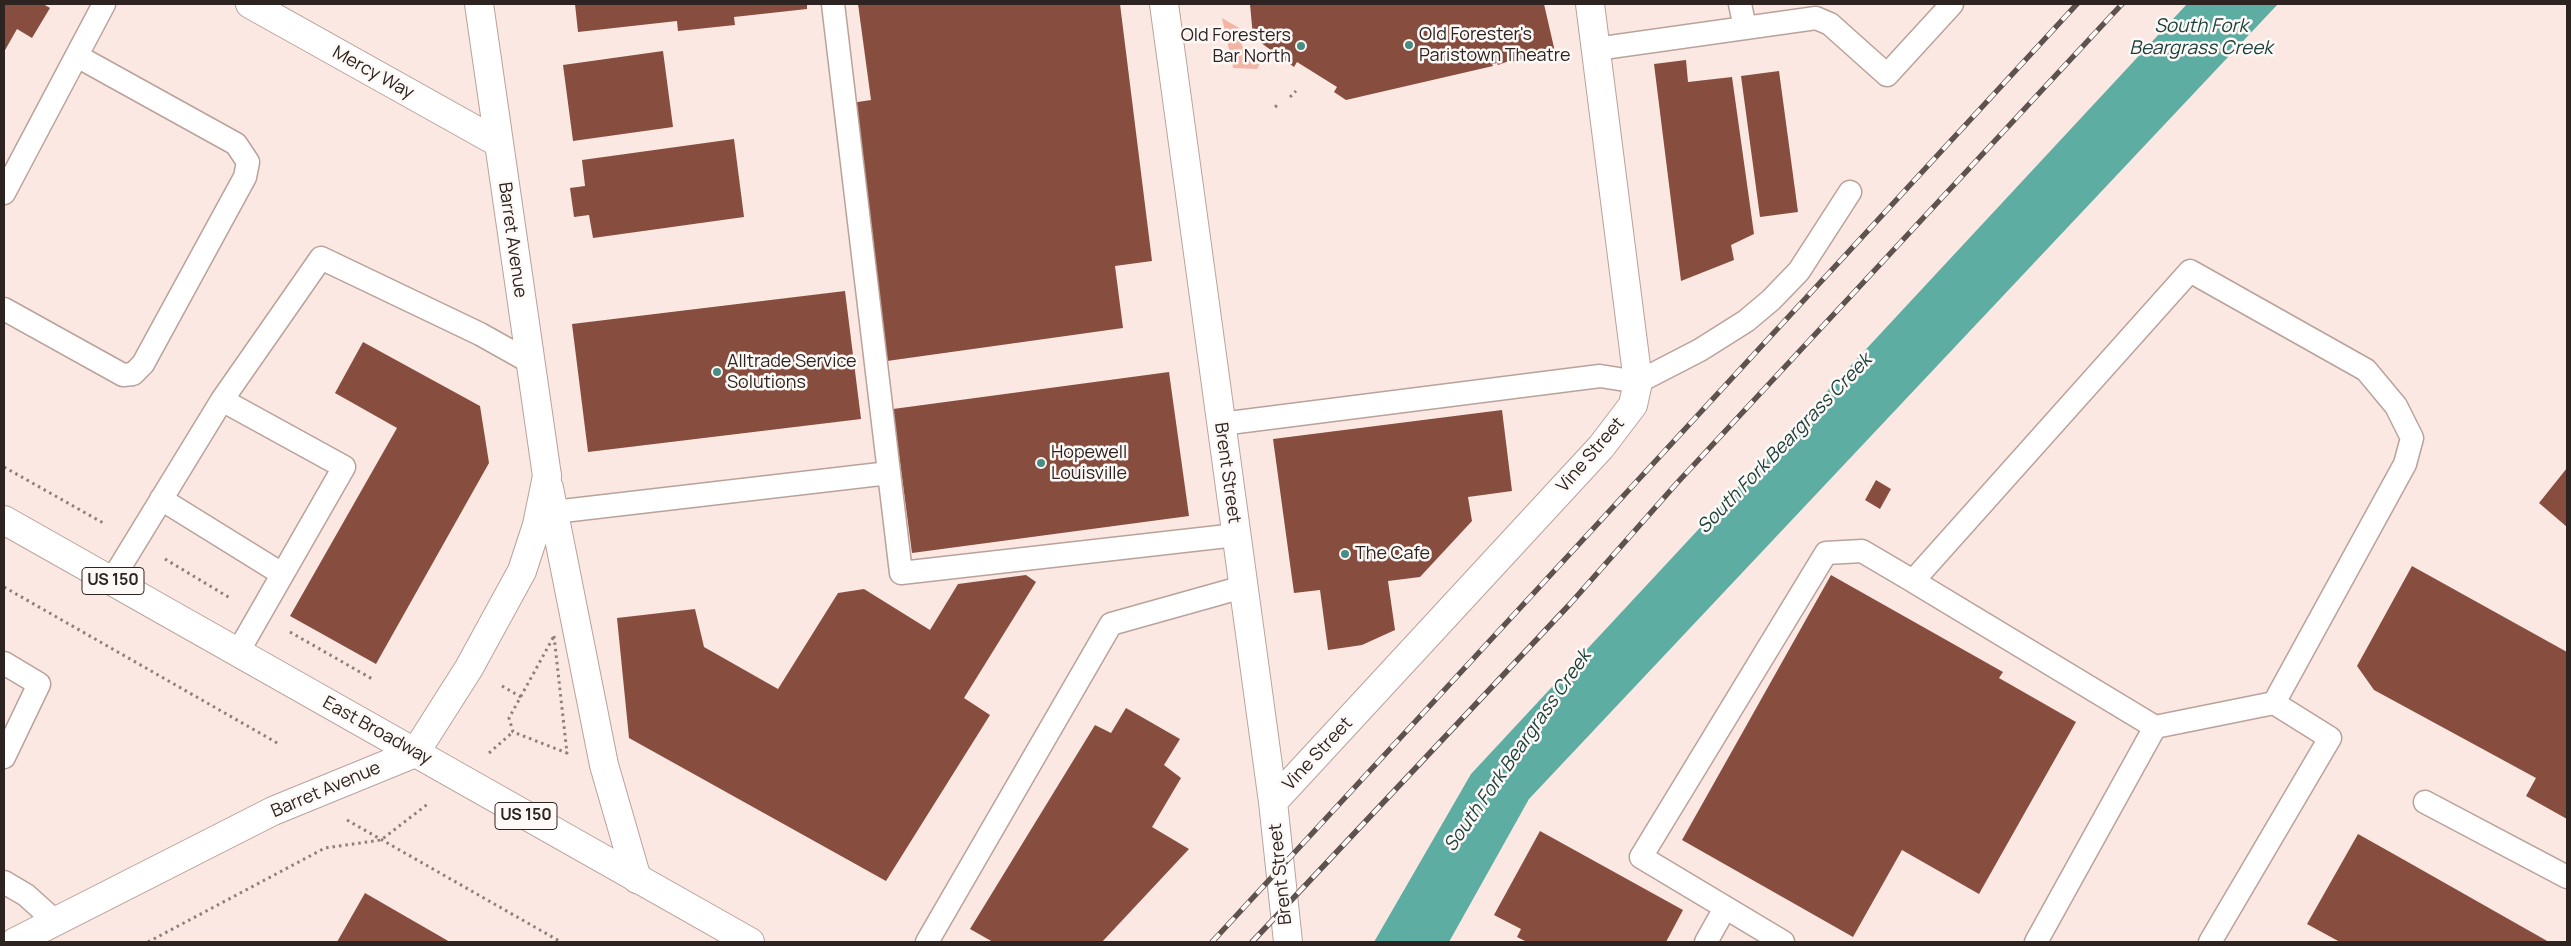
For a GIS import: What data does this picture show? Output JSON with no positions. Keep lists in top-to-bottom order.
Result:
{
  "streets": {
    "street": [
      "Mercy Way",
      "Barret Avenue",
      "Vine Street",
      "Brent Street",
      "US 150",
      "East Broadway"
    ]
  },
  "crossings": [
    ["Mercy Way", "Barret Avenue"],
    ["Barret Avenue", "East Broadway"],
    ["Vine Street", "Brent Street"]
  ],
  "water": ["South Fork Beargrass Creek"],
  "places": [
    "Old Forester's Paristown Theatre",
    "Old Foresters Bar North",
    "Alltrade Service Solutions",
    "Hopewell Louisville",
    "The Cafe"
  ]
}
